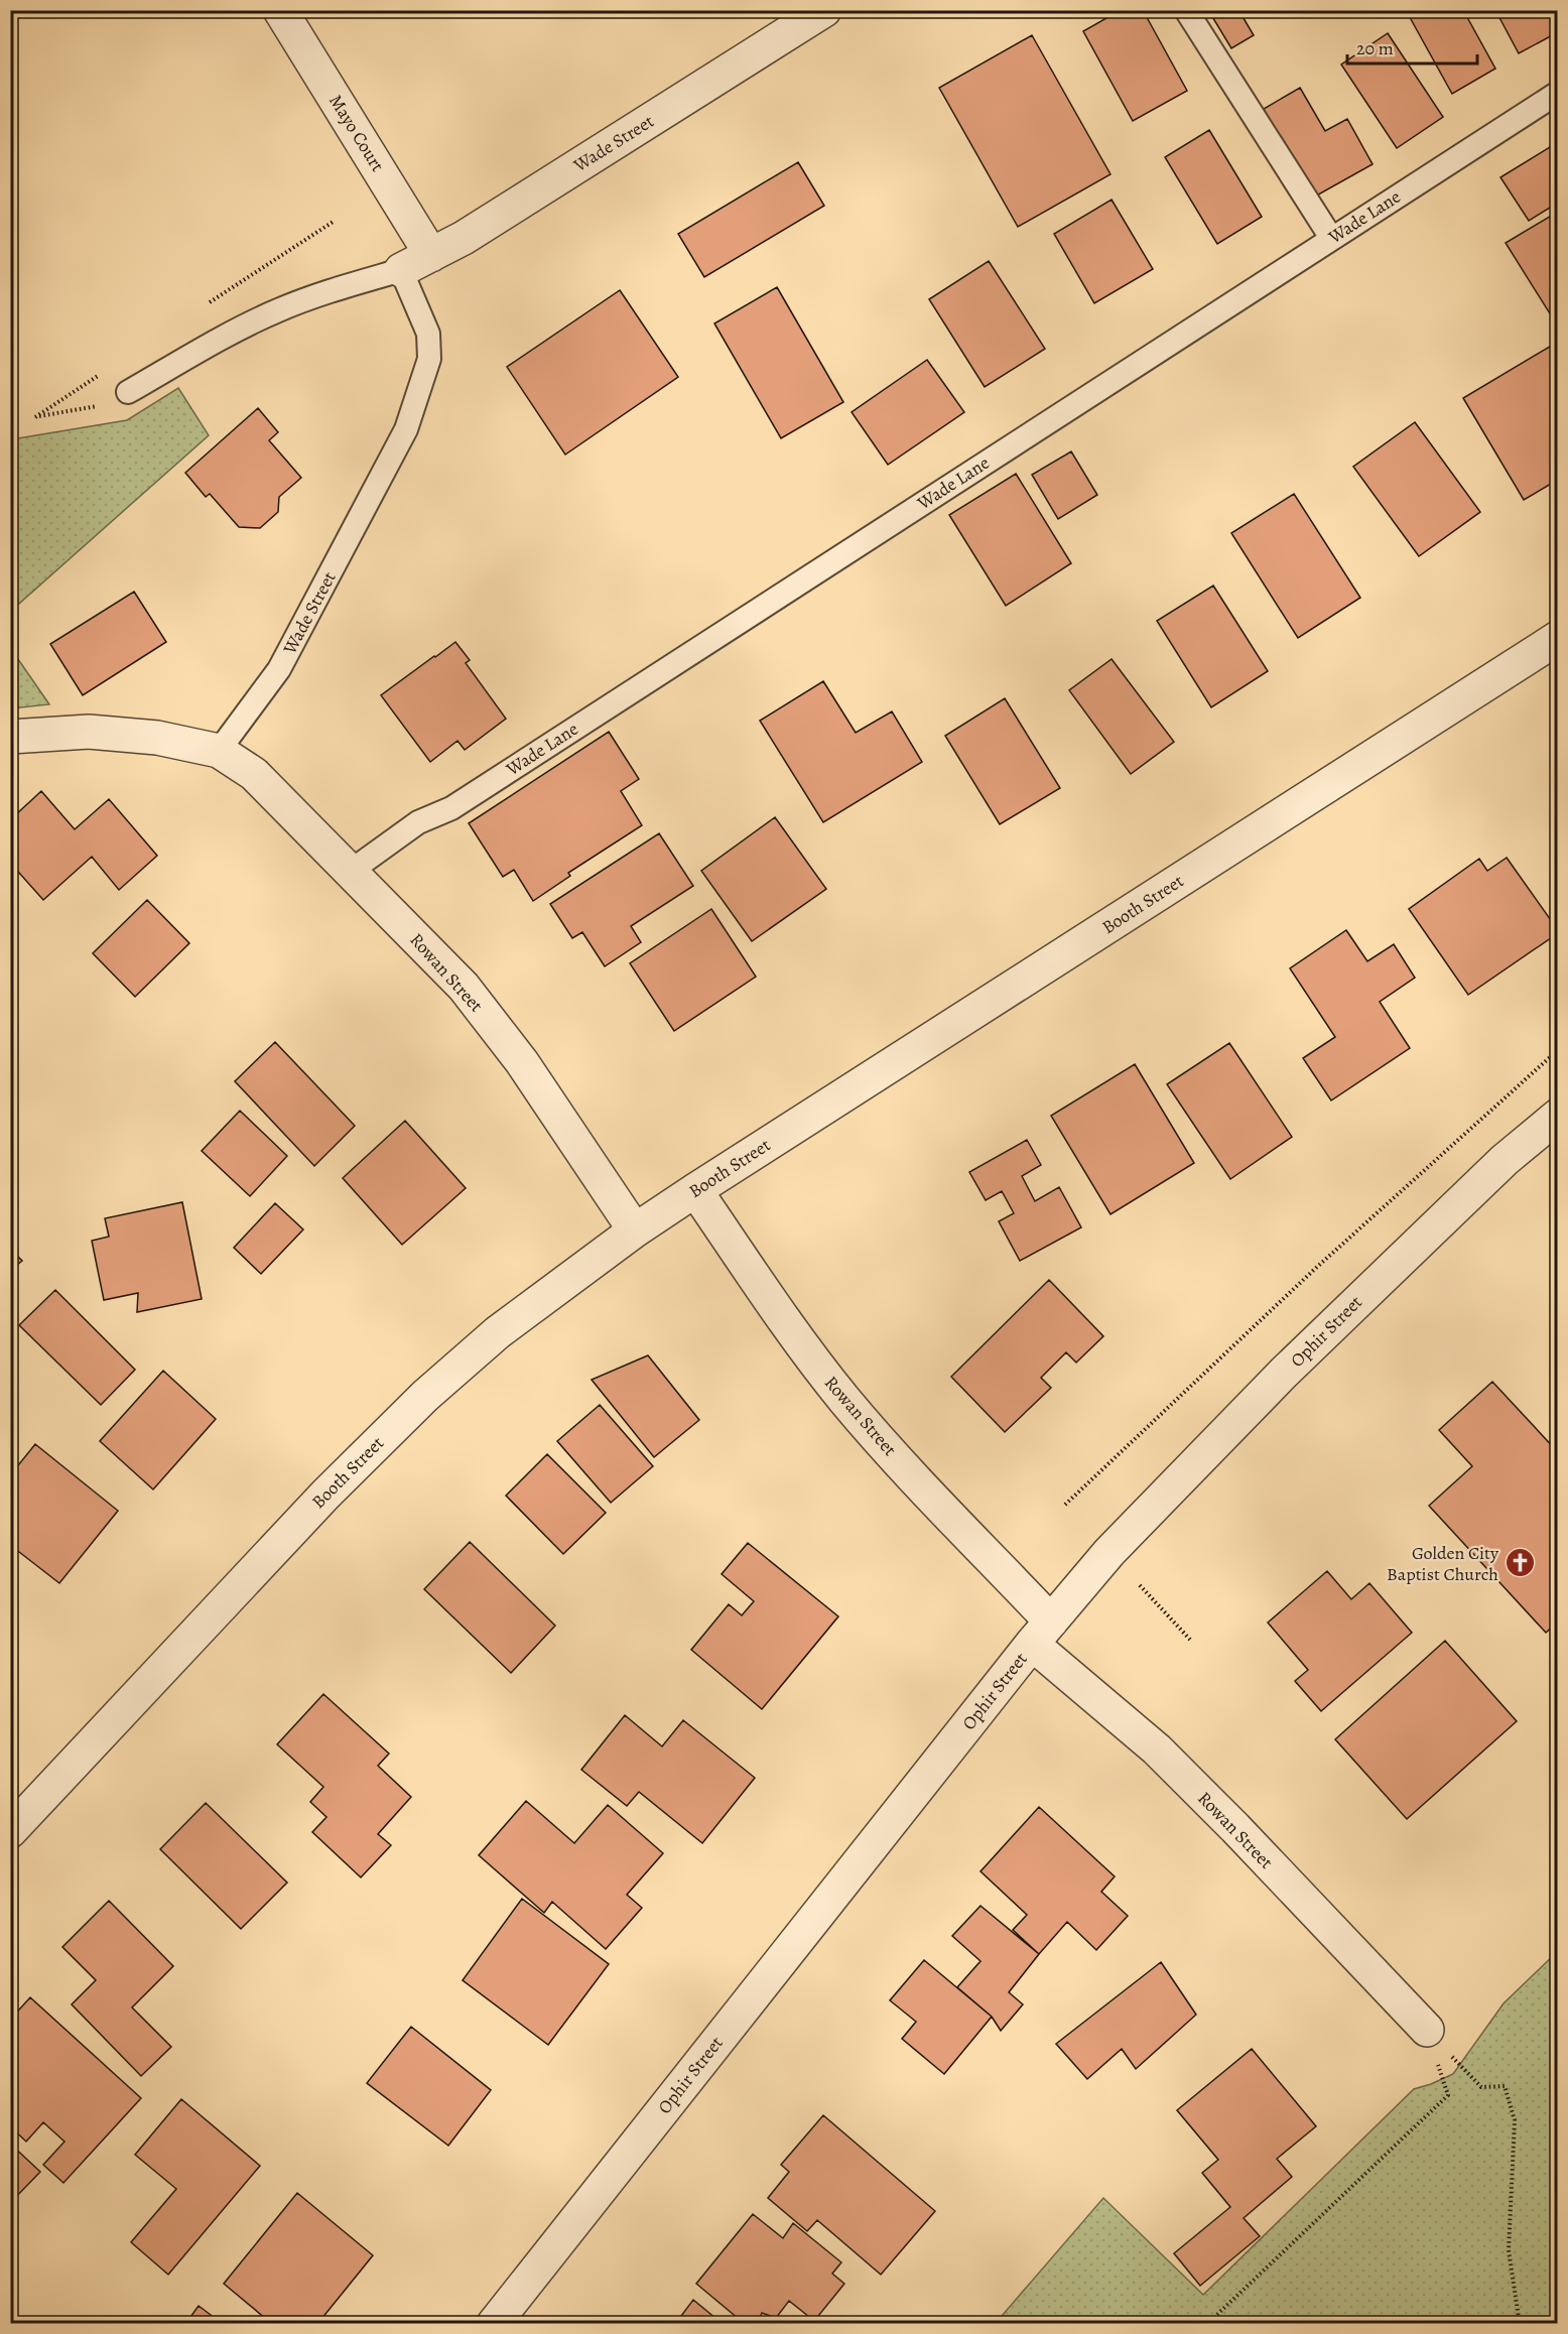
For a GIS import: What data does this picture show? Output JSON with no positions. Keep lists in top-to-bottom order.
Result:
{
  "streets": {
    "street": [
      "Mayo Court",
      "Wade Street",
      "Booth Street",
      "Rowan Street",
      "Ophir Street"
    ],
    "lane": ["Wade Lane"]
  },
  "crossings": [
    ["Mayo Court", "Wade Street"],
    ["Wade Street", "Rowan Street"],
    ["Wade Lane", "Rowan Street"],
    ["Booth Street", "Rowan Street"],
    ["Rowan Street", "Ophir Street"]
  ],
  "places": {
    "church": ["Golden City Baptist Church"]
  },
  "scale_bar": "20 m"
}
